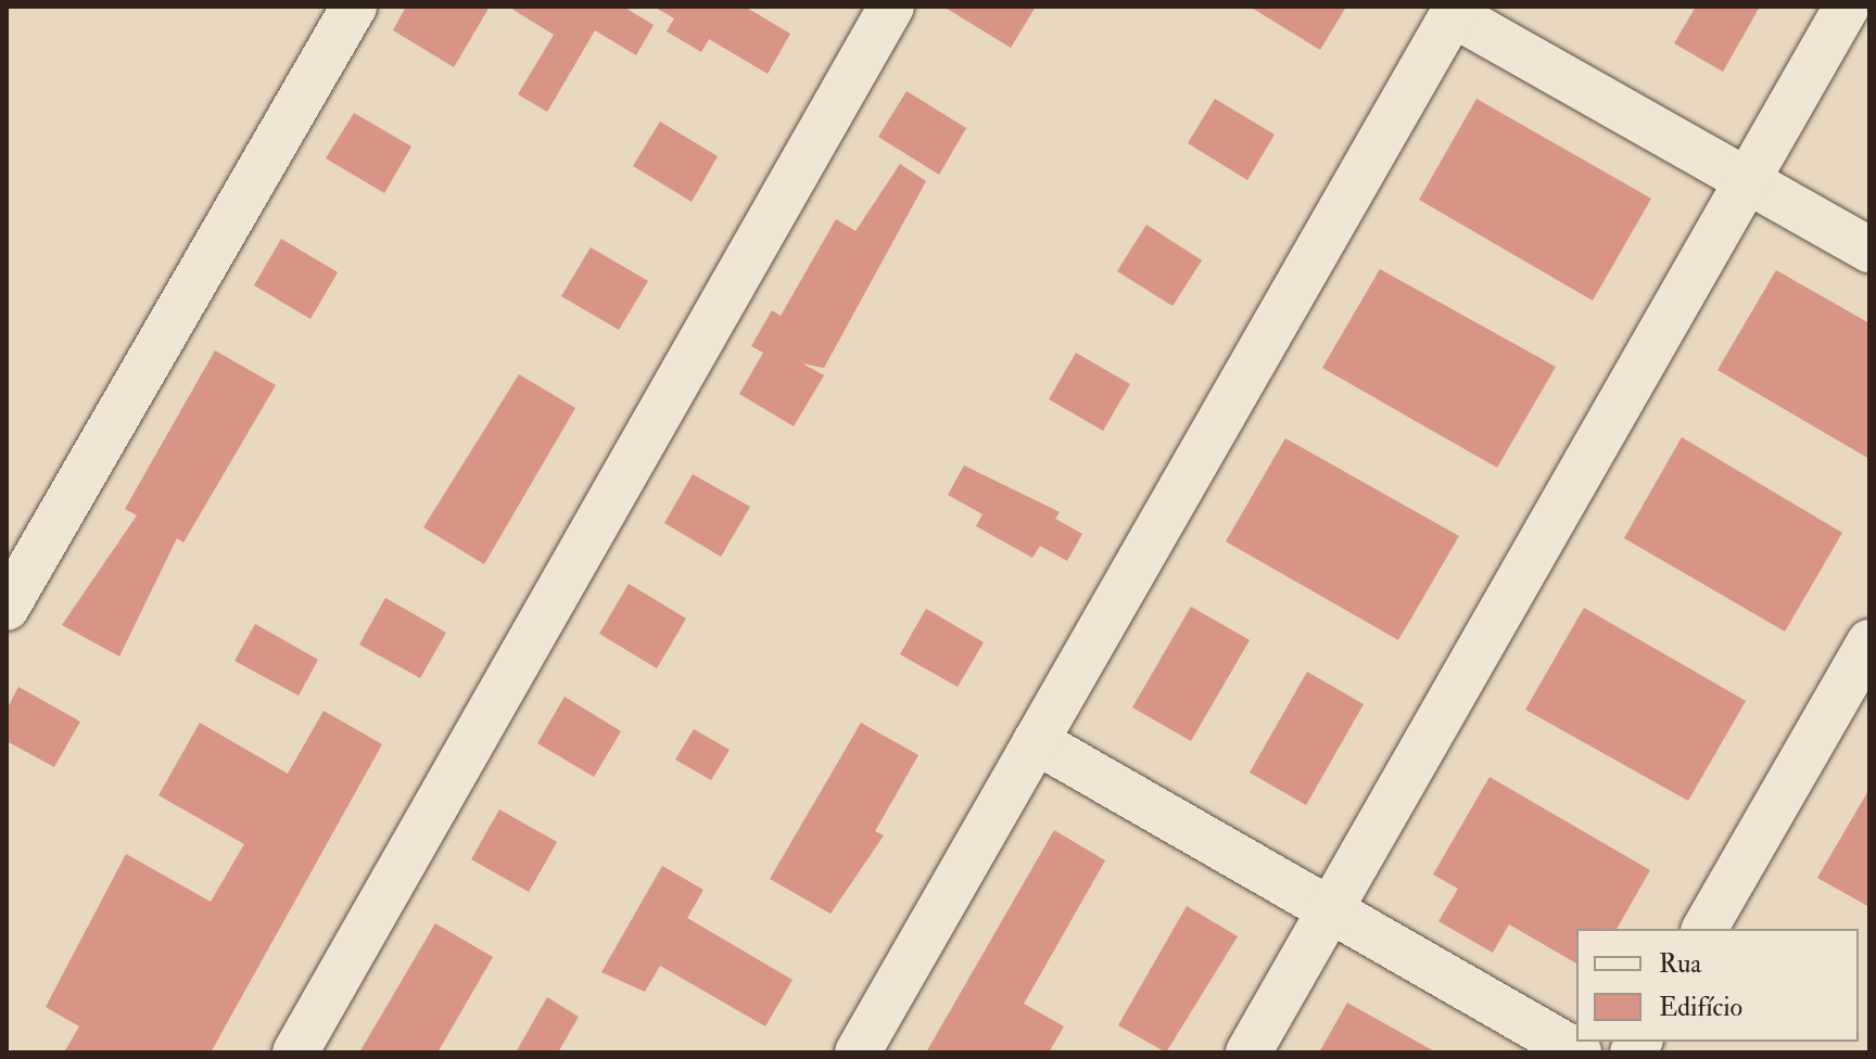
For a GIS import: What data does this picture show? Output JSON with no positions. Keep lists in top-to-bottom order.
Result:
{
  "legend": ["Rua", "Edifício"]
}
